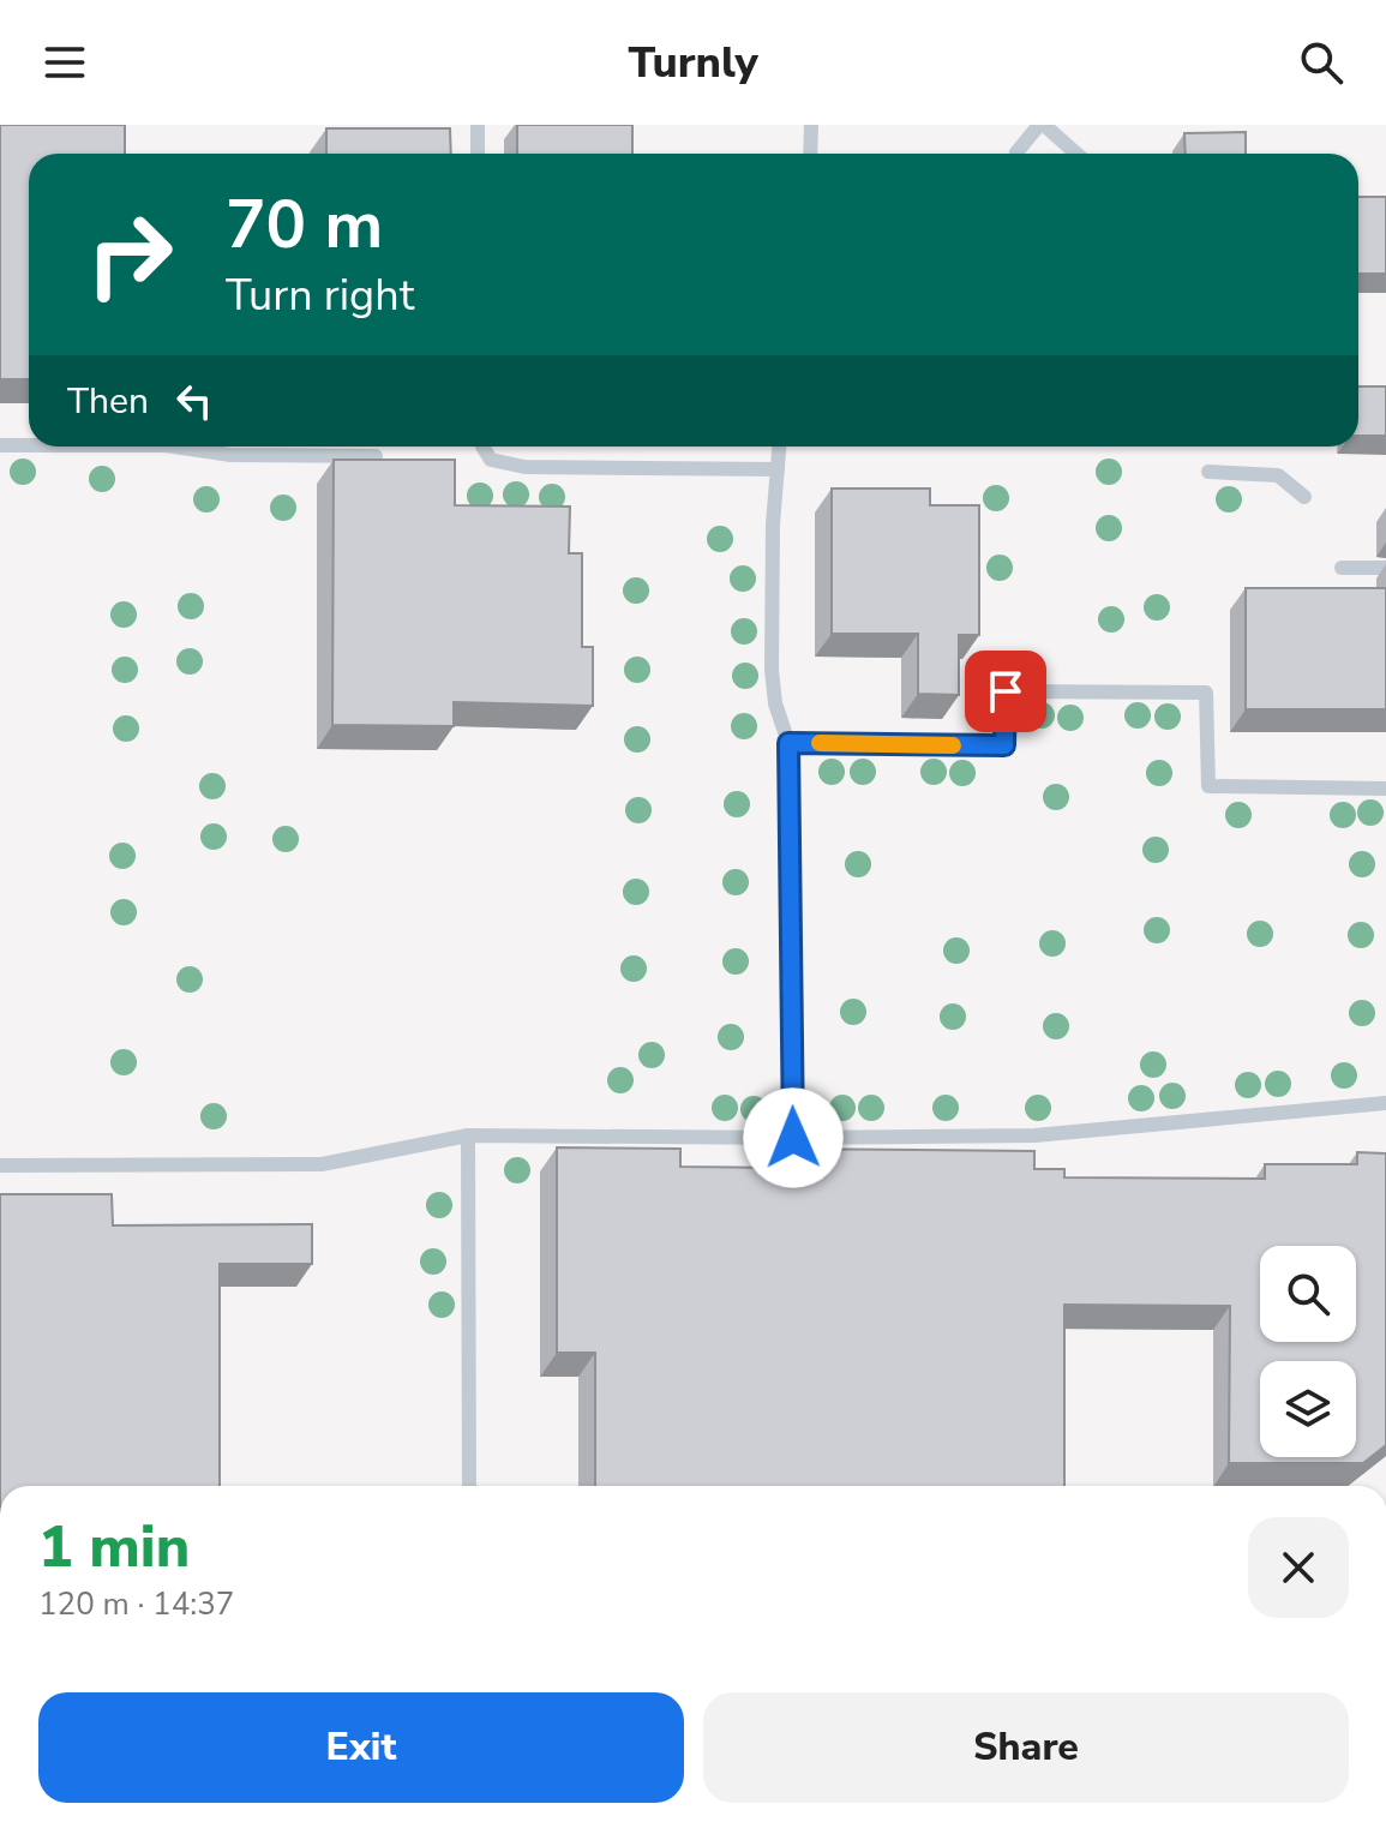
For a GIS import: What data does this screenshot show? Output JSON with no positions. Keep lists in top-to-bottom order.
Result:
{
  "page": {
    "header": "Turnly",
    "turn": ["70 m", "Turn right"],
    "then": "Then",
    "heading": ["1 min", "120 m · 14:37"],
    "buttons": ["Exit", "Share"]
  }
}
